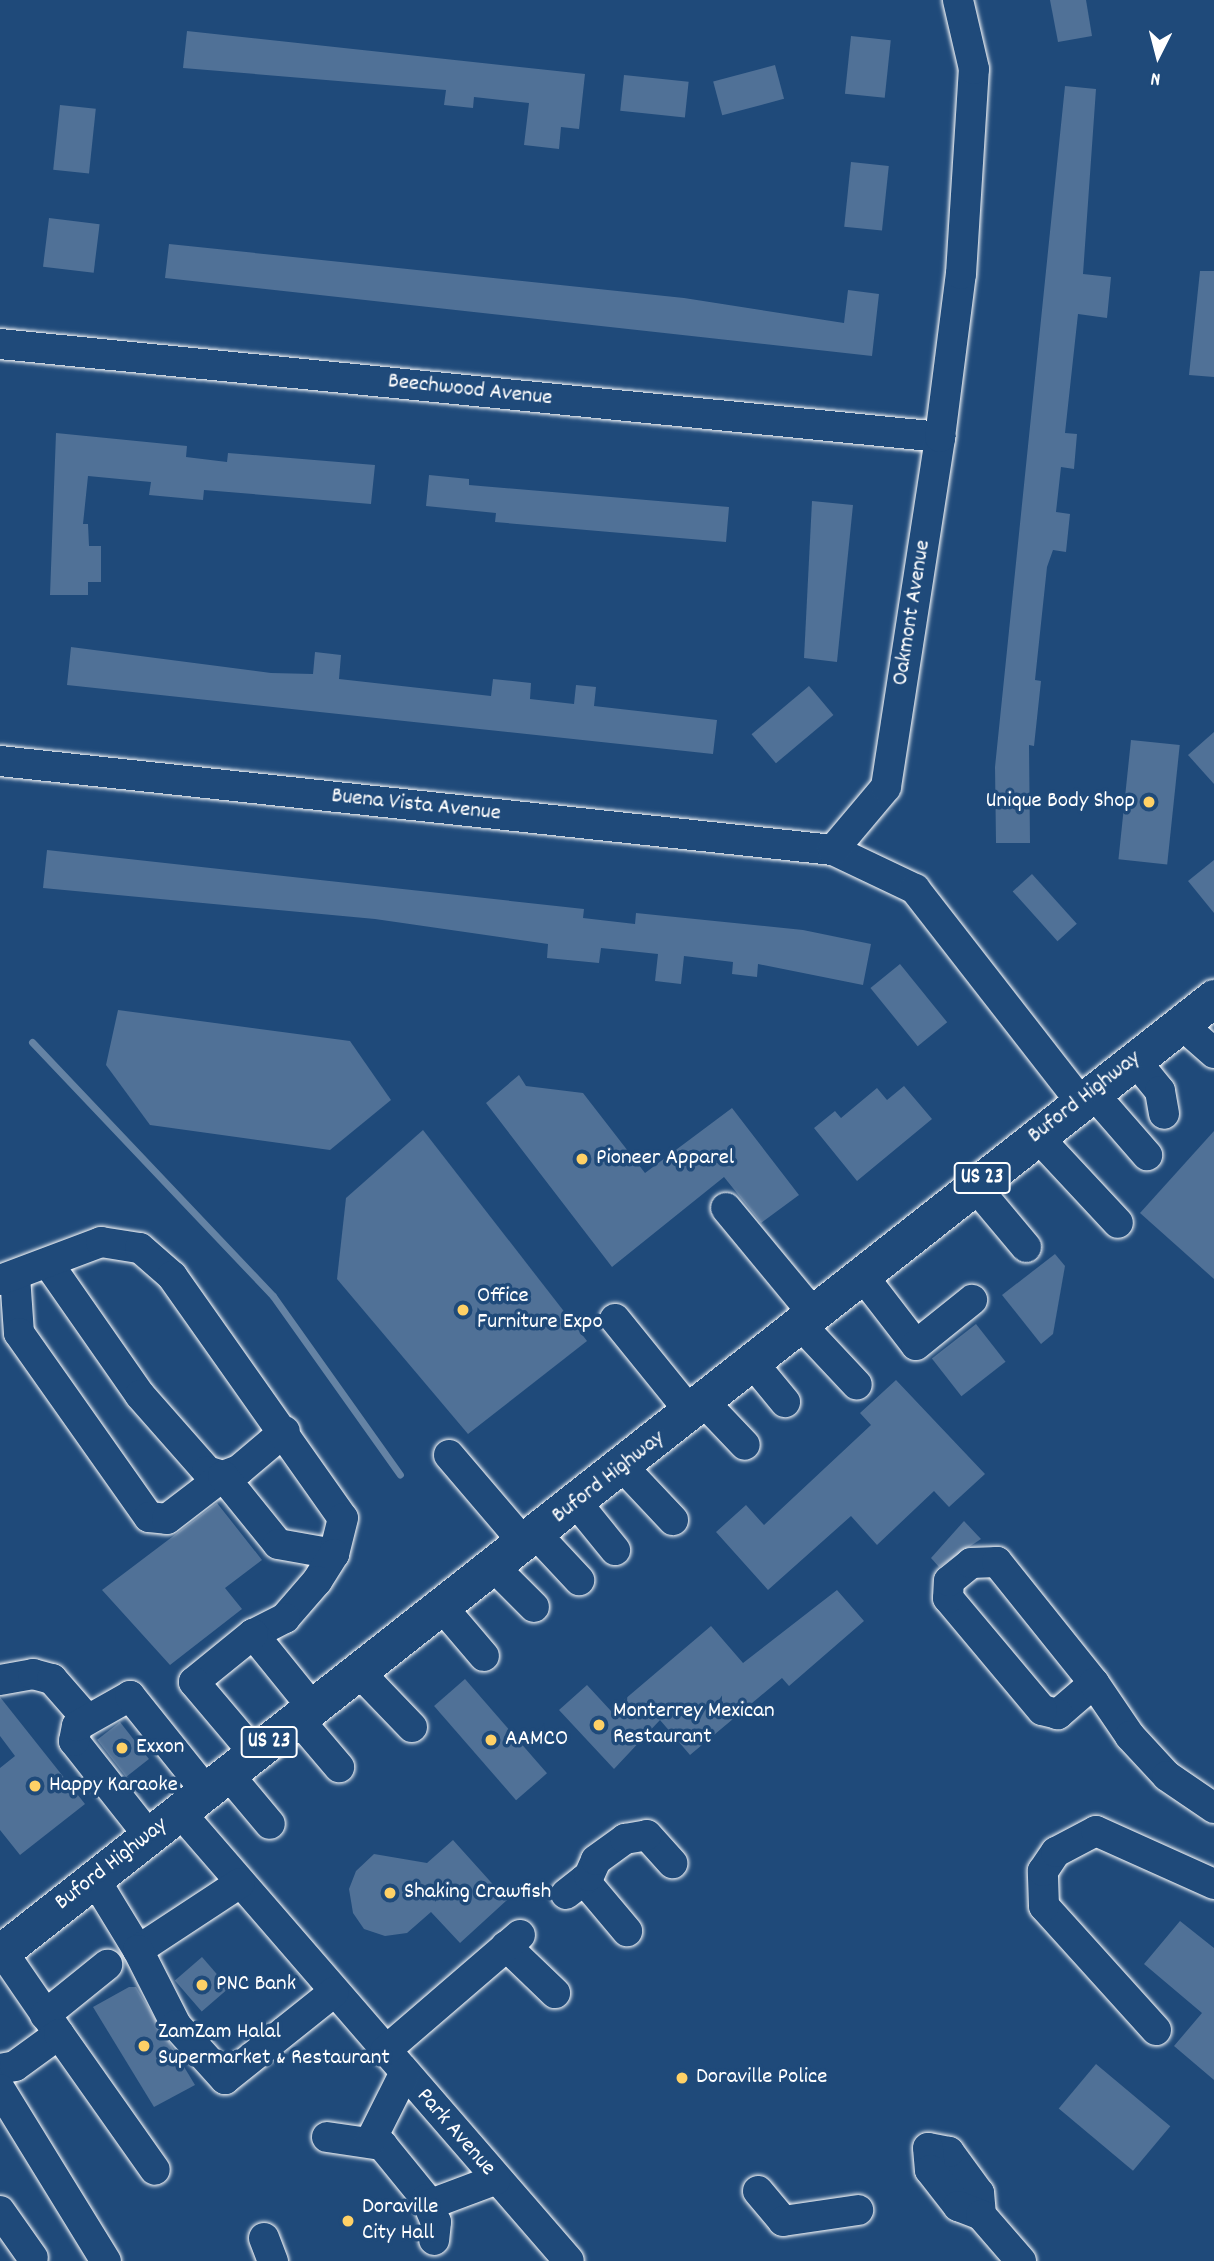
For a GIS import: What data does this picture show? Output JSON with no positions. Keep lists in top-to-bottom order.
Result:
{
  "streets": {
    "main road": ["Buford Highway", "US 23"],
    "street": [
      "Beechwood Avenue",
      "Oakmont Avenue",
      "Buena Vista Avenue",
      "Park Avenue"
    ]
  },
  "crossings": [
    ["Beechwood Avenue", "Oakmont Avenue"],
    ["Oakmont Avenue", "Buena Vista Avenue"],
    ["Buford Highway", "Park Avenue"]
  ],
  "places": [
    "Unique Body Shop",
    "Pioneer Apparel",
    "Office Furniture Expo",
    "Monterrey Mexican Restaurant",
    "AAMCO",
    "Exxon",
    "Happy Karaoke",
    "Shaking Crawfish",
    "PNC Bank",
    "ZamZam Halal Supermarket & Restaurant",
    "Doraville Police",
    "Doraville City Hall"
  ],
  "north": "bottom"
}
